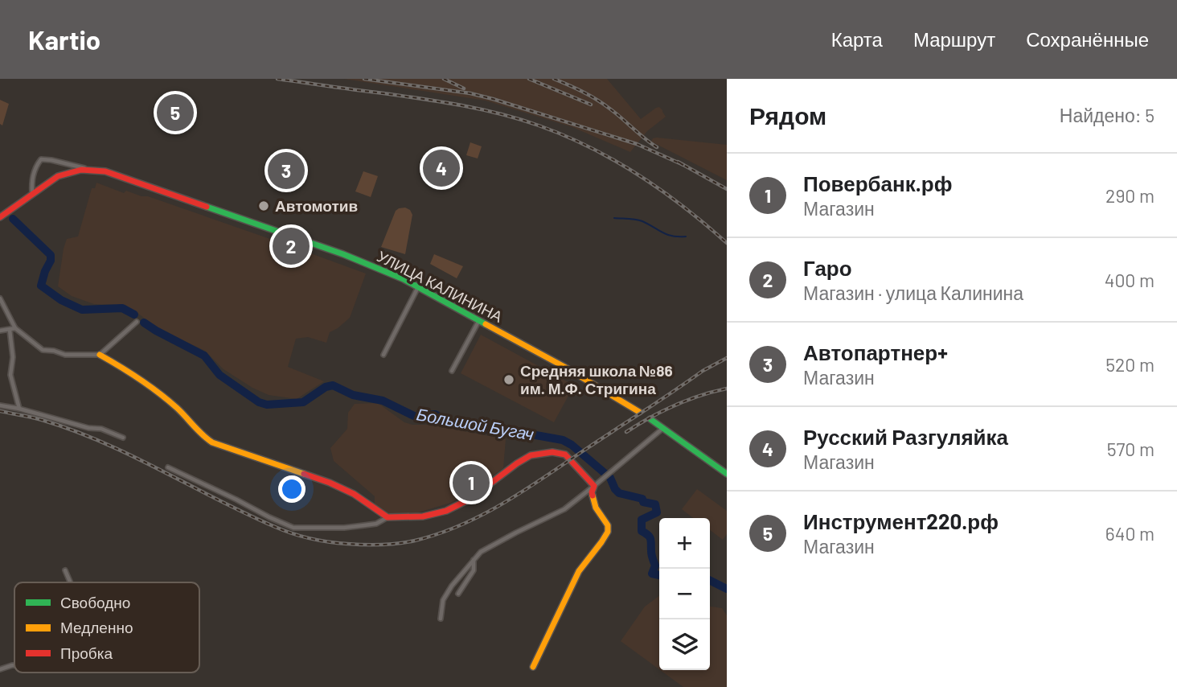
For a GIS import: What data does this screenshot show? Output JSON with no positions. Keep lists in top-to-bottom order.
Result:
{
  "streets": {
    "main road": ["УЛИЦА КАЛИНИНА"]
  },
  "water": ["Большой Бугач"],
  "places": ["Автомотив", "Средняя школа №86 им. М.Ф. Стригина"],
  "legend": ["Свободно", "Медленно", "Пробка"],
  "page": {
    "header": "Kartio",
    "nav": ["Карта", "Маршрут", "Сохранённые"],
    "heading": ["Рядом", "Найдено: 5"],
    "pins": [
      "5",
      "4",
      "3",
      "2",
      "1"
    ],
    "list": [
      {
        "mark": "1",
        "name": "Повербанк.рф",
        "note": "Магазин",
        "value": "290 m"
      },
      {
        "mark": "2",
        "name": "Гаро",
        "note": "Магазин · улица Калинина",
        "value": "400 m"
      },
      {
        "mark": "3",
        "name": "Автопартнер+",
        "note": "Магазин",
        "value": "520 m"
      },
      {
        "mark": "4",
        "name": "Русский Разгуляйка",
        "note": "Магазин",
        "value": "570 m"
      },
      {
        "mark": "5",
        "name": "Инструмент220.рф",
        "note": "Магазин",
        "value": "640 m"
      }
    ],
    "map_buttons": ["+", "−"]
  }
}
